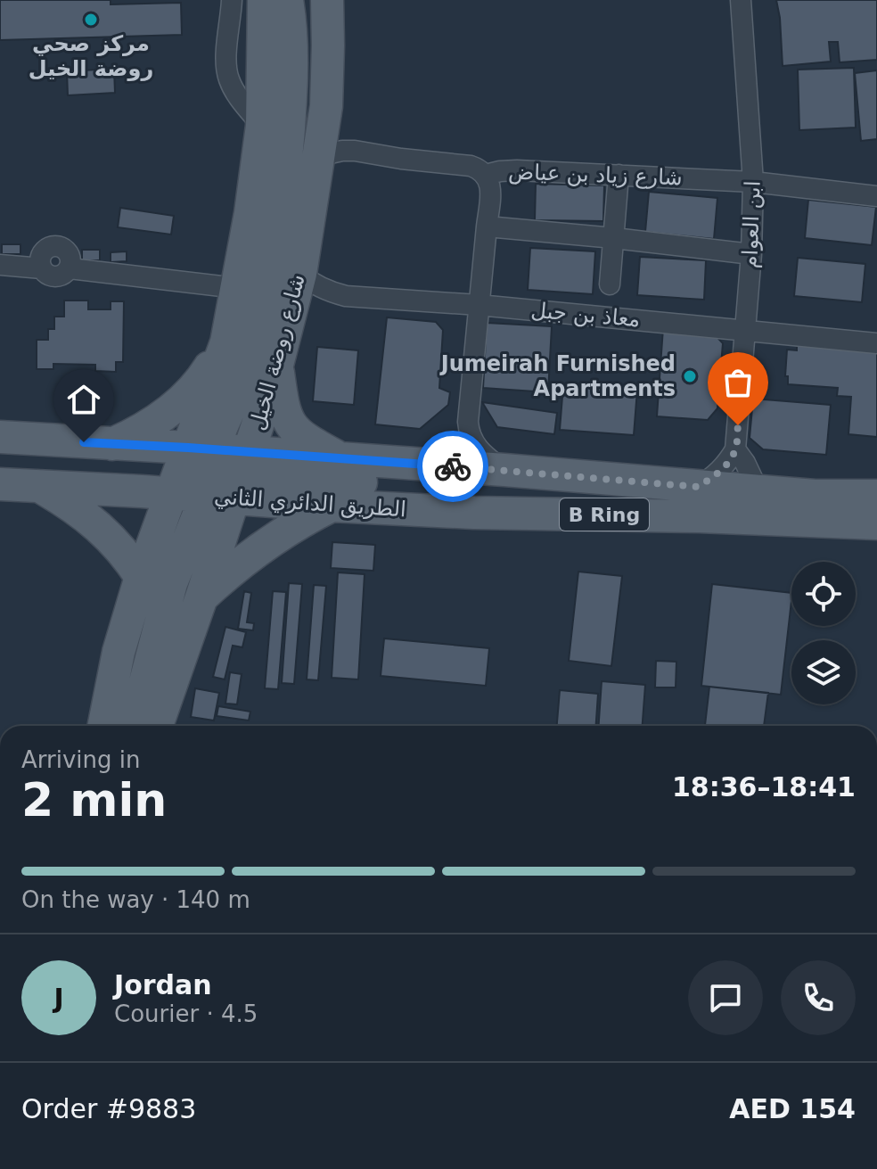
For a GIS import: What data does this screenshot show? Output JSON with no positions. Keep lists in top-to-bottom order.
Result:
{
  "streets": {
    "main road": ["شارع روضة الخيل", "الطريق الدائري الثاني", "B Ring"],
    "street": ["شارع زياد بن عياض", "ابن العوام", "معاذ بن جبل"]
  },
  "crossings": [
    ["شارع زياد بن عياض", "ابن العوام"],
    ["شارع زياد بن عياض", "شارع روضة الخيل"],
    ["ابن العوام", "معاذ بن جبل"],
    ["معاذ بن جبل", "شارع روضة الخيل"],
    ["شارع روضة الخيل", "الطريق الدائري الثاني"]
  ],
  "places": ["مركز صحي روضة الخيل", "Jumeirah Furnished Apartments"],
  "page": {
    "heading": ["2 min", "Arriving in", "18:36–18:41"],
    "panel": [
      "Jordan",
      "Courier · 4.5",
      "Order #9883",
      "AED 154"
    ],
    "bar": "On the way · 140 m",
    "round": "J"
  }
}
